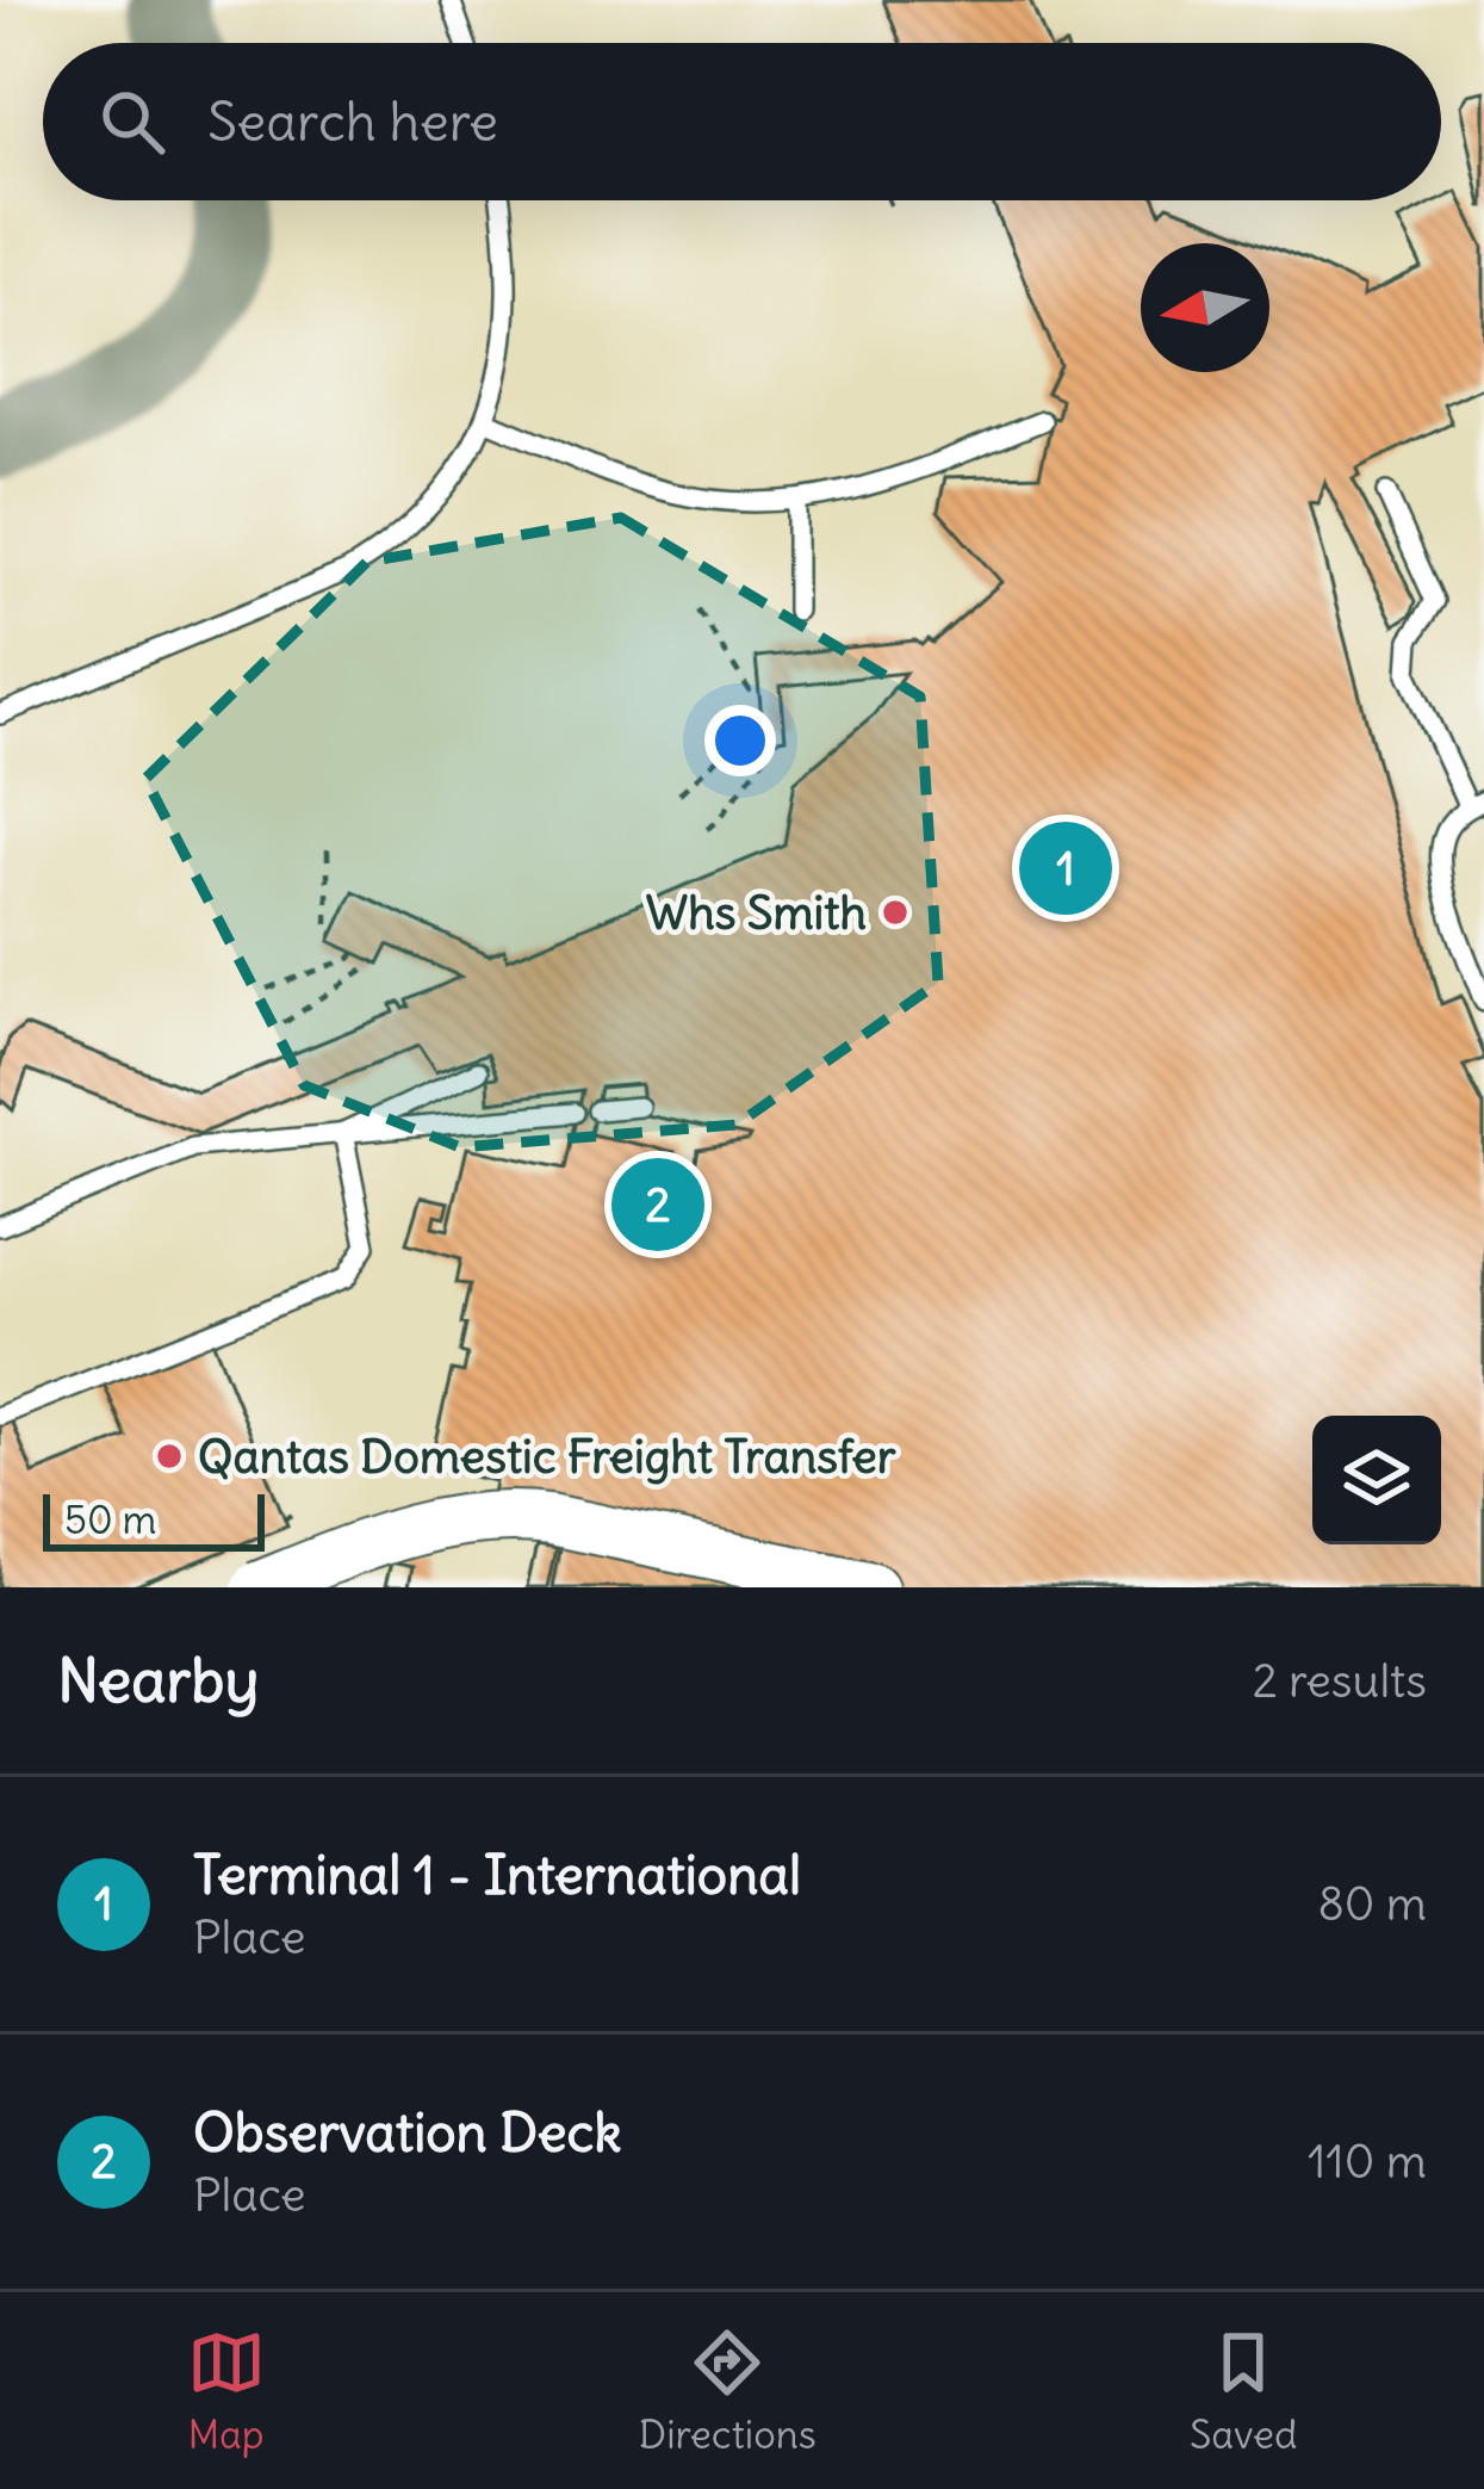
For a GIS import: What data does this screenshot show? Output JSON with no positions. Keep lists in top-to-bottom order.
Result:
{
  "places": ["Whs Smith", "Qantas Domestic Freight Transfer"],
  "scale_bar": "50 m",
  "north": "left",
  "page": {
    "search": "Search here",
    "pins": ["1", "2"],
    "scale": "50 m",
    "heading": ["Nearby", "2 results"],
    "list": [
      {
        "mark": "1",
        "name": "Terminal 1 - International",
        "note": "Place",
        "value": "80 m"
      },
      {
        "mark": "2",
        "name": "Observation Deck",
        "note": "Place",
        "value": "110 m"
      }
    ],
    "nav": ["Map", "Directions", "Saved"]
  }
}
